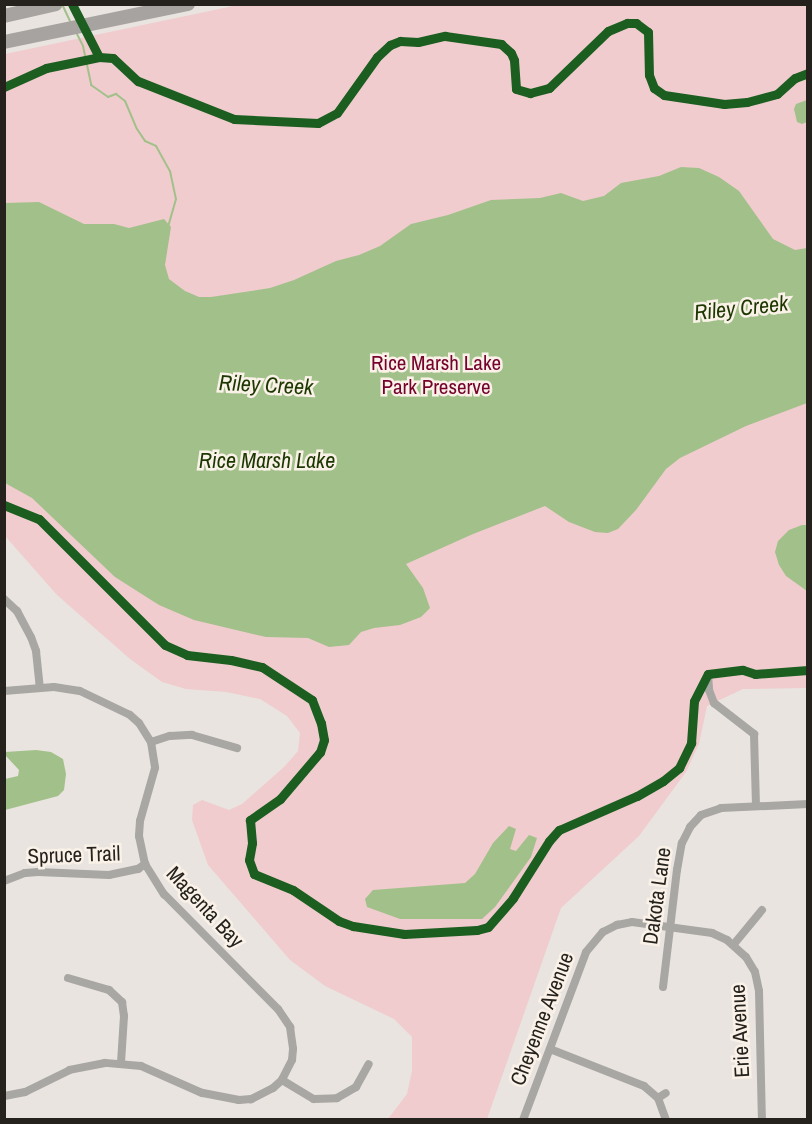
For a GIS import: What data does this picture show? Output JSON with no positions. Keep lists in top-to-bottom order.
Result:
{
  "streets": {
    "street": [
      "Spruce Trail",
      "Dakota Lane",
      "Magenta Bay",
      "Cheyenne Avenue",
      "Erie Avenue"
    ]
  },
  "crossings": [
    ["Spruce Trail", "Magenta Bay"],
    ["Dakota Lane", "Cheyenne Avenue"],
    ["Dakota Lane", "Erie Avenue"],
    ["Cheyenne Avenue", "Erie Avenue"]
  ],
  "water": ["Riley Creek", "Rice Marsh Lake"],
  "parks": ["Rice Marsh Lake Park Preserve"]
}
